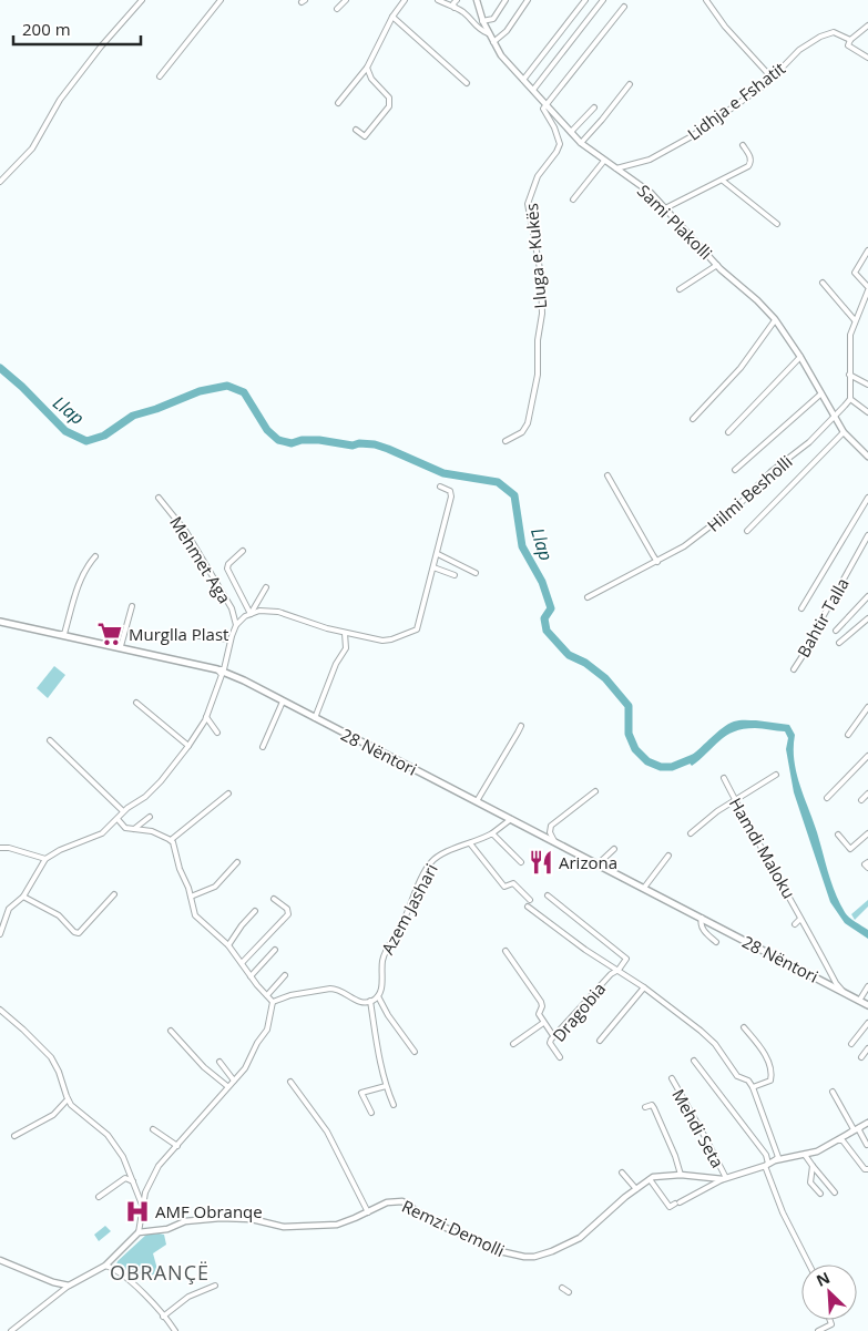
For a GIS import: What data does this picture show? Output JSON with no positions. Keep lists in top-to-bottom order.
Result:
{
  "streets": {
    "main road": ["28 Nëntori"],
    "street": [
      "Lidhja e Fshatit",
      "Sami Plakolli",
      "Lluga e Kukës",
      "Hilmi Besholli",
      "Mehmet Aga",
      "Bahtir Talla",
      "Hamdi Maloku",
      "Azem Jashari",
      "Dragobia",
      "Mehdi Seta",
      "Remzi Demolli"
    ]
  },
  "crossings": [
    ["Lidhja e Fshatit", "Sami Plakolli"],
    ["Sami Plakolli", "Lluga e Kukës"],
    ["Sami Plakolli", "Hilmi Besholli"],
    ["28 Nëntori", "Hamdi Maloku"],
    ["28 Nëntori", "Azem Jashari"],
    ["Mehdi Seta", "Remzi Demolli"]
  ],
  "districts": ["OBRANÇË"],
  "water": ["Llap"],
  "places": {
    "supermarket": ["Murglla Plast"],
    "restaurant": ["Arizona"],
    "hospital": ["AMF Obranqe"]
  },
  "scale_bar": "200 m",
  "north": "top left"
}
